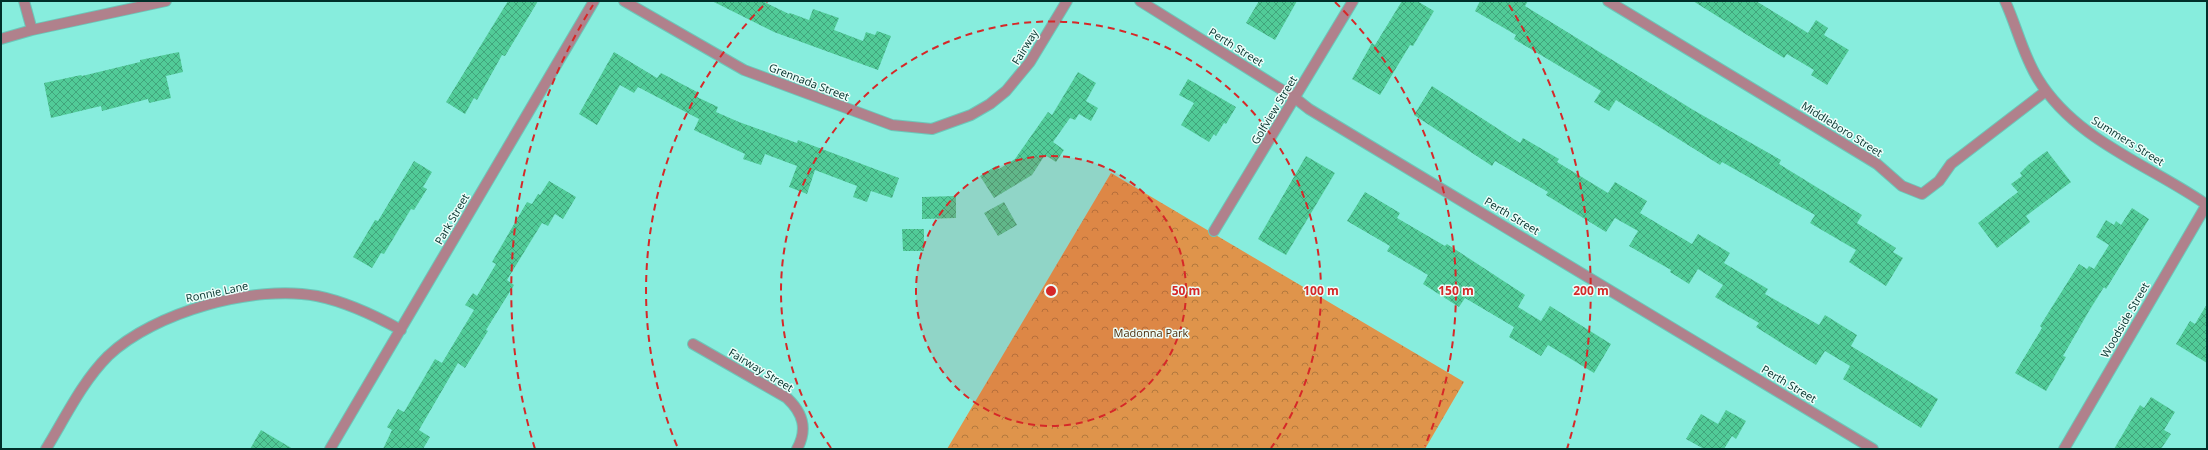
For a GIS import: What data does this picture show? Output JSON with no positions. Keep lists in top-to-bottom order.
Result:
{
  "streets": {
    "street": [
      "Fairway",
      "Perth Street",
      "Grennada Street",
      "Golfview Street",
      "Middleboro Street",
      "Summers Street",
      "Park Street",
      "Ronnie Lane",
      "Woodside Street",
      "Fairway Street"
    ]
  },
  "crossings": [
    ["Fairway", "Grennada Street"],
    ["Perth Street", "Golfview Street"],
    ["Middleboro Street", "Summers Street"],
    ["Summers Street", "Woodside Street"],
    ["Park Street", "Ronnie Lane"]
  ],
  "parks": ["Madonna Park"],
  "rings": [
    "50 m",
    "100 m",
    "150 m",
    "200 m"
  ]
}
